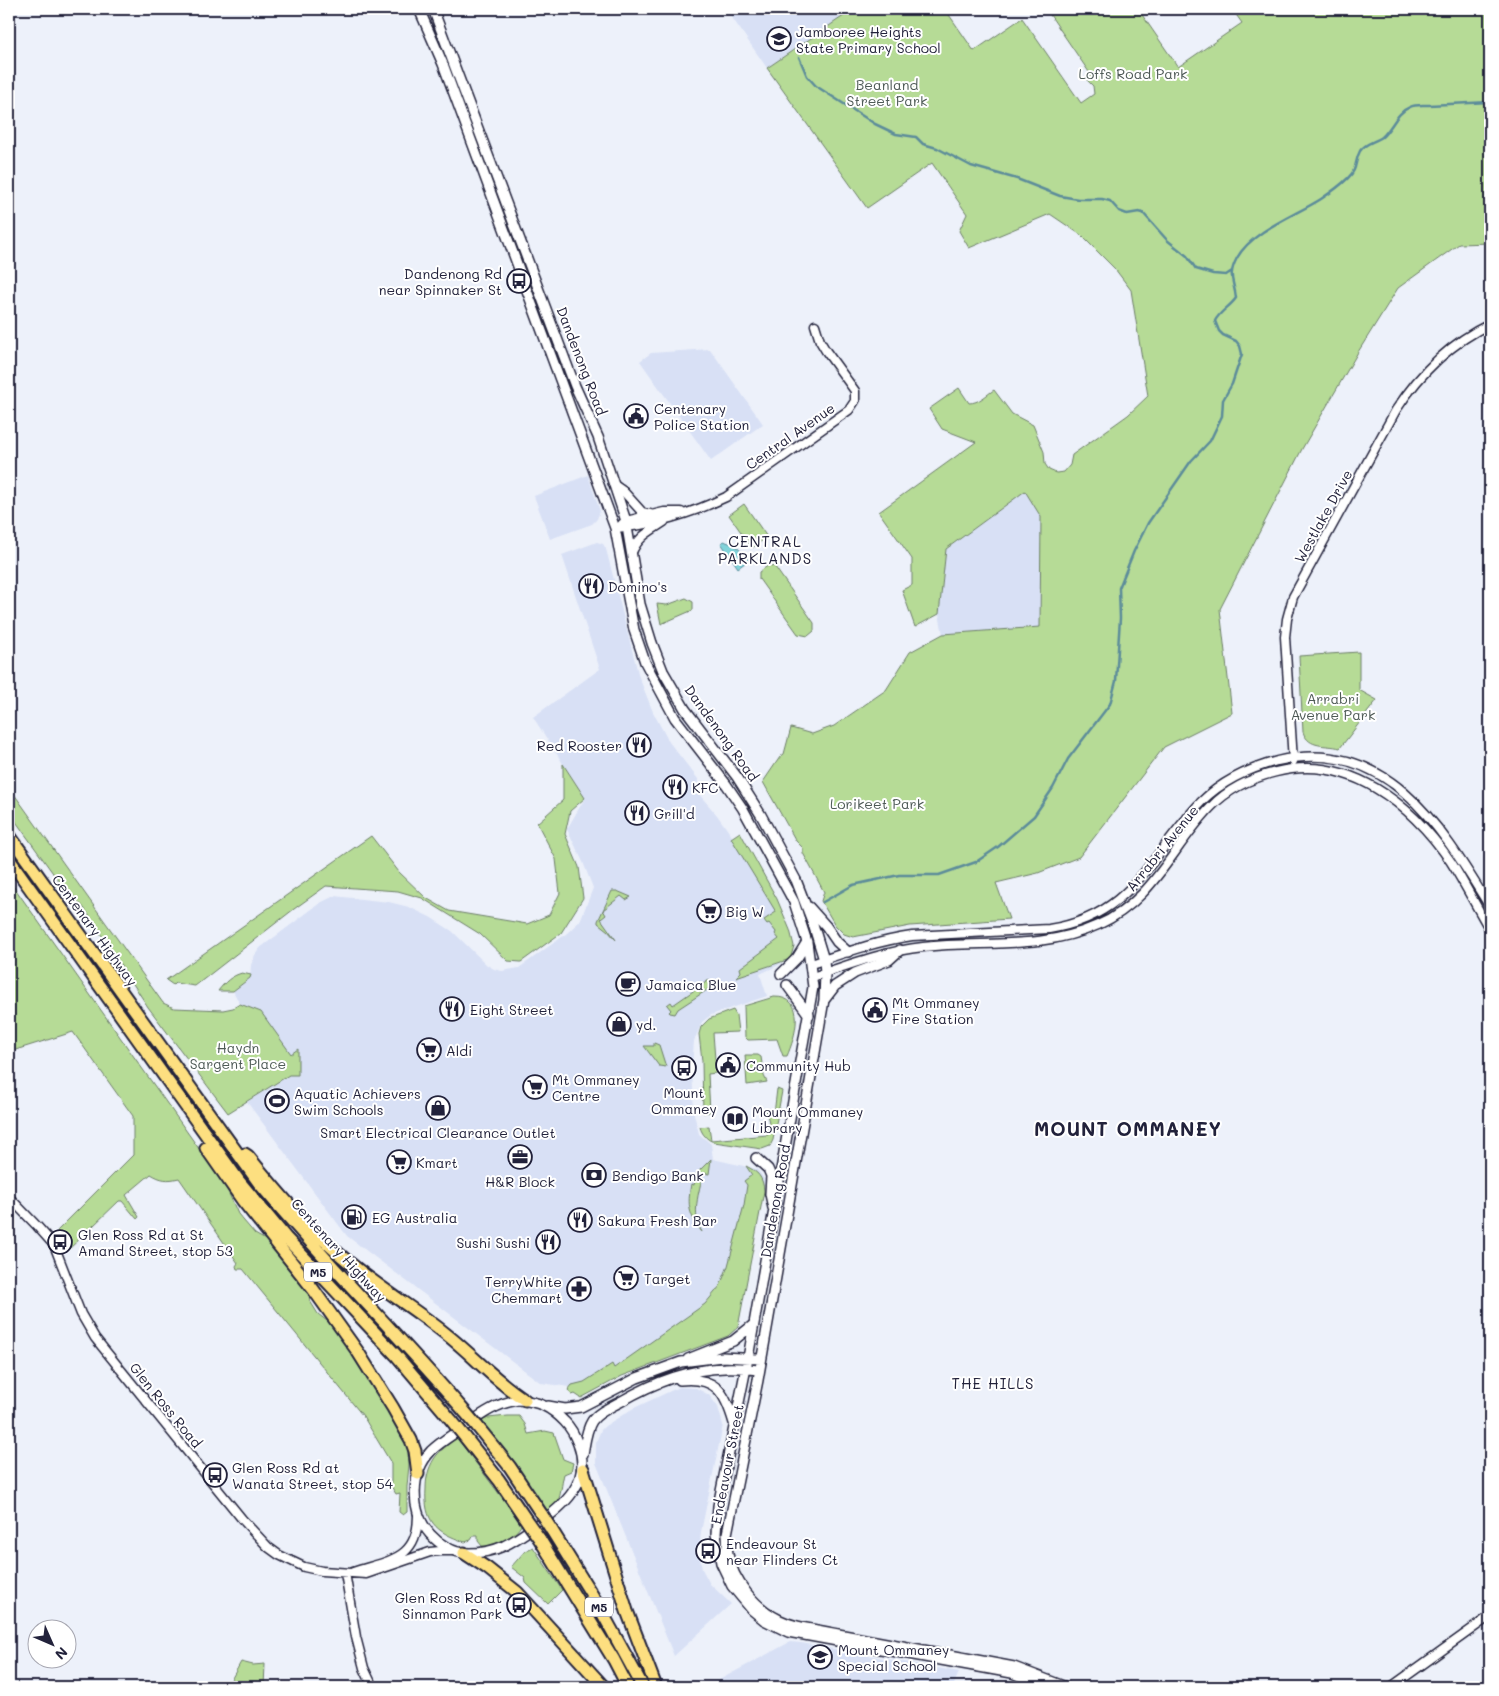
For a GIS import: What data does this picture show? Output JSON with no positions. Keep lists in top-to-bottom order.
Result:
{
  "streets": {
    "highway": ["Centenary Highway", "M5"],
    "main road": ["Dandenong Road", "Endeavour Street"],
    "street": [
      "Central Avenue",
      "Westlake Drive",
      "Arrabri Avenue",
      "Glen Ross Road"
    ]
  },
  "crossings": [
    ["Dandenong Road", "Central Avenue"],
    ["Dandenong Road", "Arrabri Avenue"],
    ["Dandenong Road", "Endeavour Street"],
    ["Westlake Drive", "Arrabri Avenue"]
  ],
  "districts": ["CENTRAL PARKLANDS", "MOUNT OMMANEY", "THE HILLS"],
  "parks": [
    "Loffs Road Park",
    "Beanland Street Park",
    "Arrabri Avenue Park",
    "Lorikeet Park",
    "Haydn Sargent Place"
  ],
  "places": {
    "school or university": ["Jamboree Heights State Primary School", "Mount Ommaney Special School"],
    "bus stop": [
      "Dandenong Rd near Spinnaker St",
      "Mount Ommaney",
      "Glen Ross Rd at St Amand Street, stop 53",
      "Glen Ross Rd at Wanata Street, stop 54",
      "Endeavour St near Flinders Ct",
      "Glen Ross Rd at Sinnamon Park"
    ],
    "public building": ["Centenary Police Station", "Mt Ommaney Fire Station", "Community Hub"],
    "restaurant": [
      "Domino's",
      "Red Rooster",
      "KFC",
      "Grill'd",
      "Eight Street",
      "Sakura Fresh Bar",
      "Sushi Sushi"
    ],
    "supermarket": [
      "Big W",
      "Aldi",
      "Mt Ommaney Centre",
      "Kmart",
      "Target"
    ],
    "cafe": ["Jamaica Blue"],
    "shop": ["yd.", "Smart Electrical Clearance Outlet"],
    "sports": ["Aquatic Achievers Swim Schools"],
    "library": ["Mount Ommaney Library"],
    "office": ["H&R Block"],
    "bank": ["Bendigo Bank"],
    "fuel station": ["EG Australia"],
    "pharmacy": ["TerryWhite Chemmart"]
  },
  "north": "bottom right"
}
